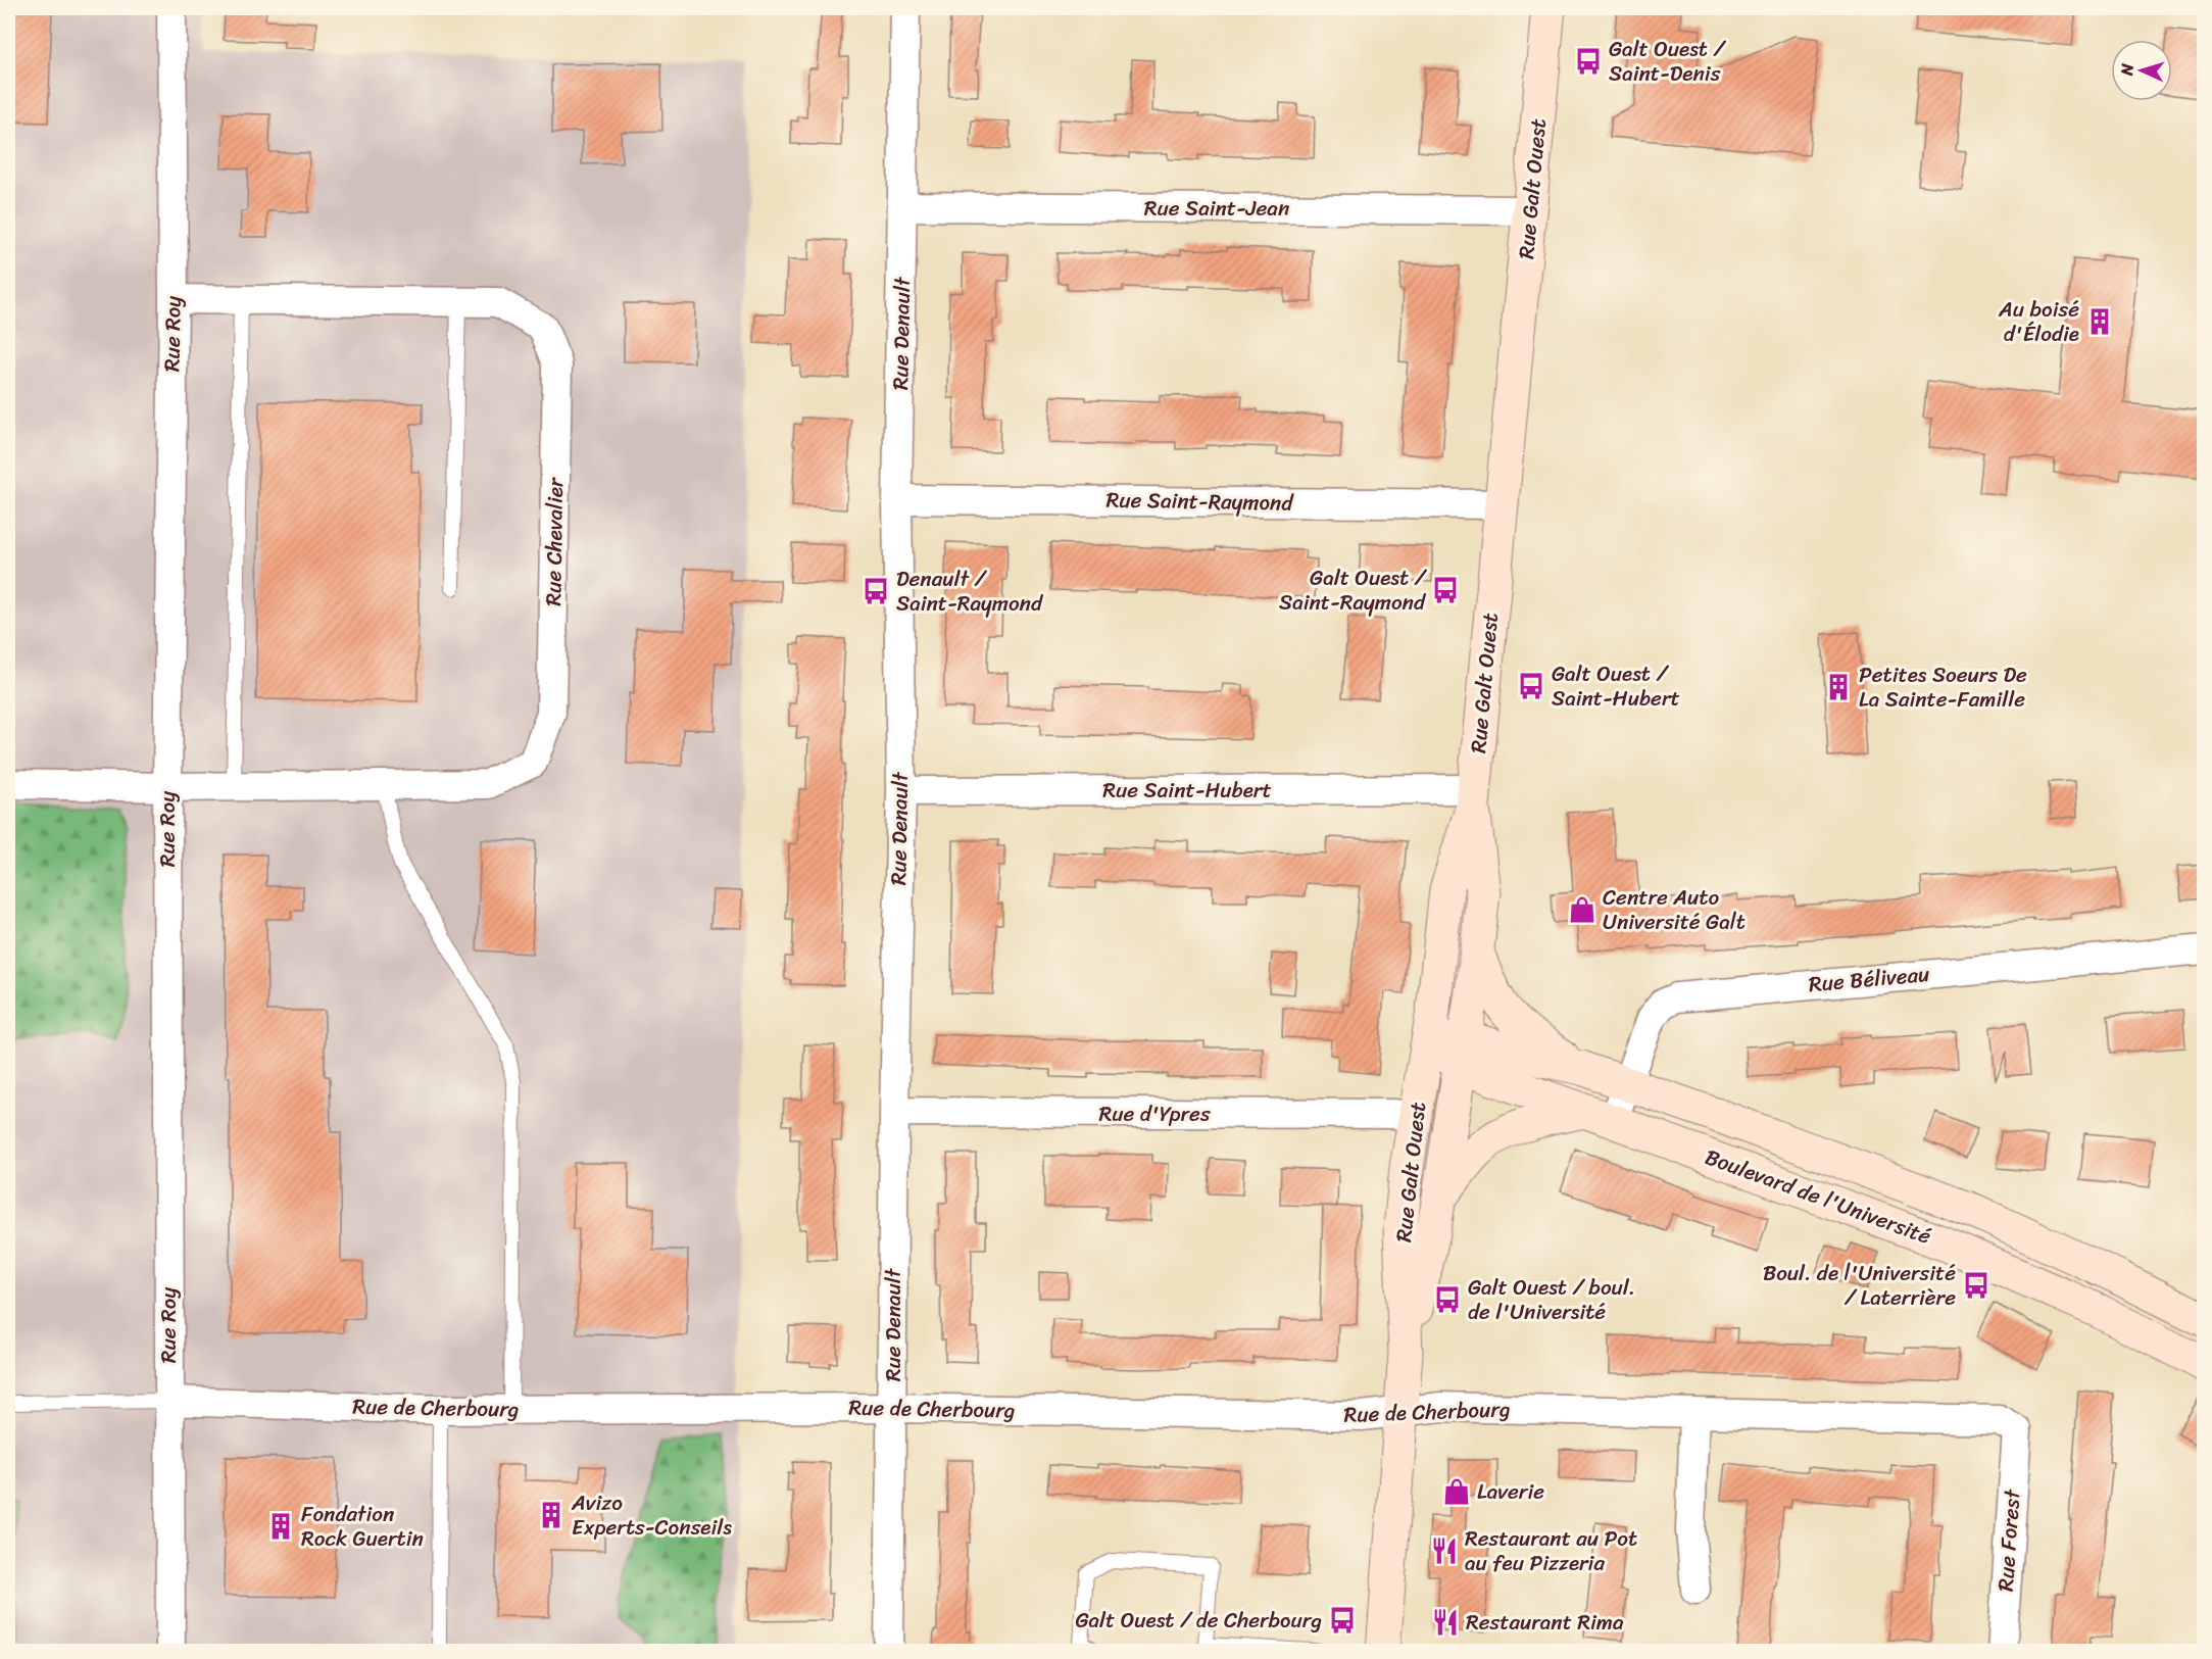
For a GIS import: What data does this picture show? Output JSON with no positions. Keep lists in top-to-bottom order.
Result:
{
  "streets": {
    "main road": ["Rue Galt Ouest", "Boulevard de l'Université"],
    "street": [
      "Rue Saint-Jean",
      "Rue Roy",
      "Rue Denault",
      "Rue Saint-Raymond",
      "Rue Chevalier",
      "Rue Saint-Hubert",
      "Rue Béliveau",
      "Rue d'Ypres",
      "Rue de Cherbourg",
      "Rue Forest"
    ]
  },
  "crossings": [
    ["Rue Galt Ouest", "Rue Saint-Jean"],
    ["Rue Galt Ouest", "Rue Saint-Raymond"],
    ["Rue Galt Ouest", "Rue Saint-Hubert"],
    ["Rue Galt Ouest", "Rue d'Ypres"],
    ["Rue Galt Ouest", "Boulevard de l'Université"],
    ["Rue Galt Ouest", "Rue de Cherbourg"],
    ["Rue Saint-Jean", "Rue Denault"],
    ["Rue Roy", "Rue Chevalier"],
    ["Rue Roy", "Rue de Cherbourg"],
    ["Rue Denault", "Rue Saint-Raymond"],
    ["Rue Denault", "Rue Saint-Hubert"],
    ["Rue Denault", "Rue d'Ypres"],
    ["Rue Denault", "Rue de Cherbourg"],
    ["Rue Béliveau", "Boulevard de l'Université"],
    ["Rue de Cherbourg", "Rue Forest"]
  ],
  "places": {
    "bus stop": [
      "Galt Ouest / Saint-Denis",
      "Galt Ouest / Saint-Raymond",
      "Denault / Saint-Raymond",
      "Galt Ouest / Saint-Hubert",
      "Boul. de l'Université / Laterrière",
      "Galt Ouest / boul. de l'Université",
      "Galt Ouest / de Cherbourg"
    ],
    "building": [
      "Au boisé d'Élodie",
      "Petites Soeurs De La Sainte-Famille",
      "Avizo Experts-Conseils",
      "Fondation Rock Guertin"
    ],
    "shop": ["Centre Auto Université Galt", "Laverie"],
    "restaurant": ["Restaurant au Pot au feu Pizzeria", "Restaurant Rima"]
  },
  "north": "left"
}
